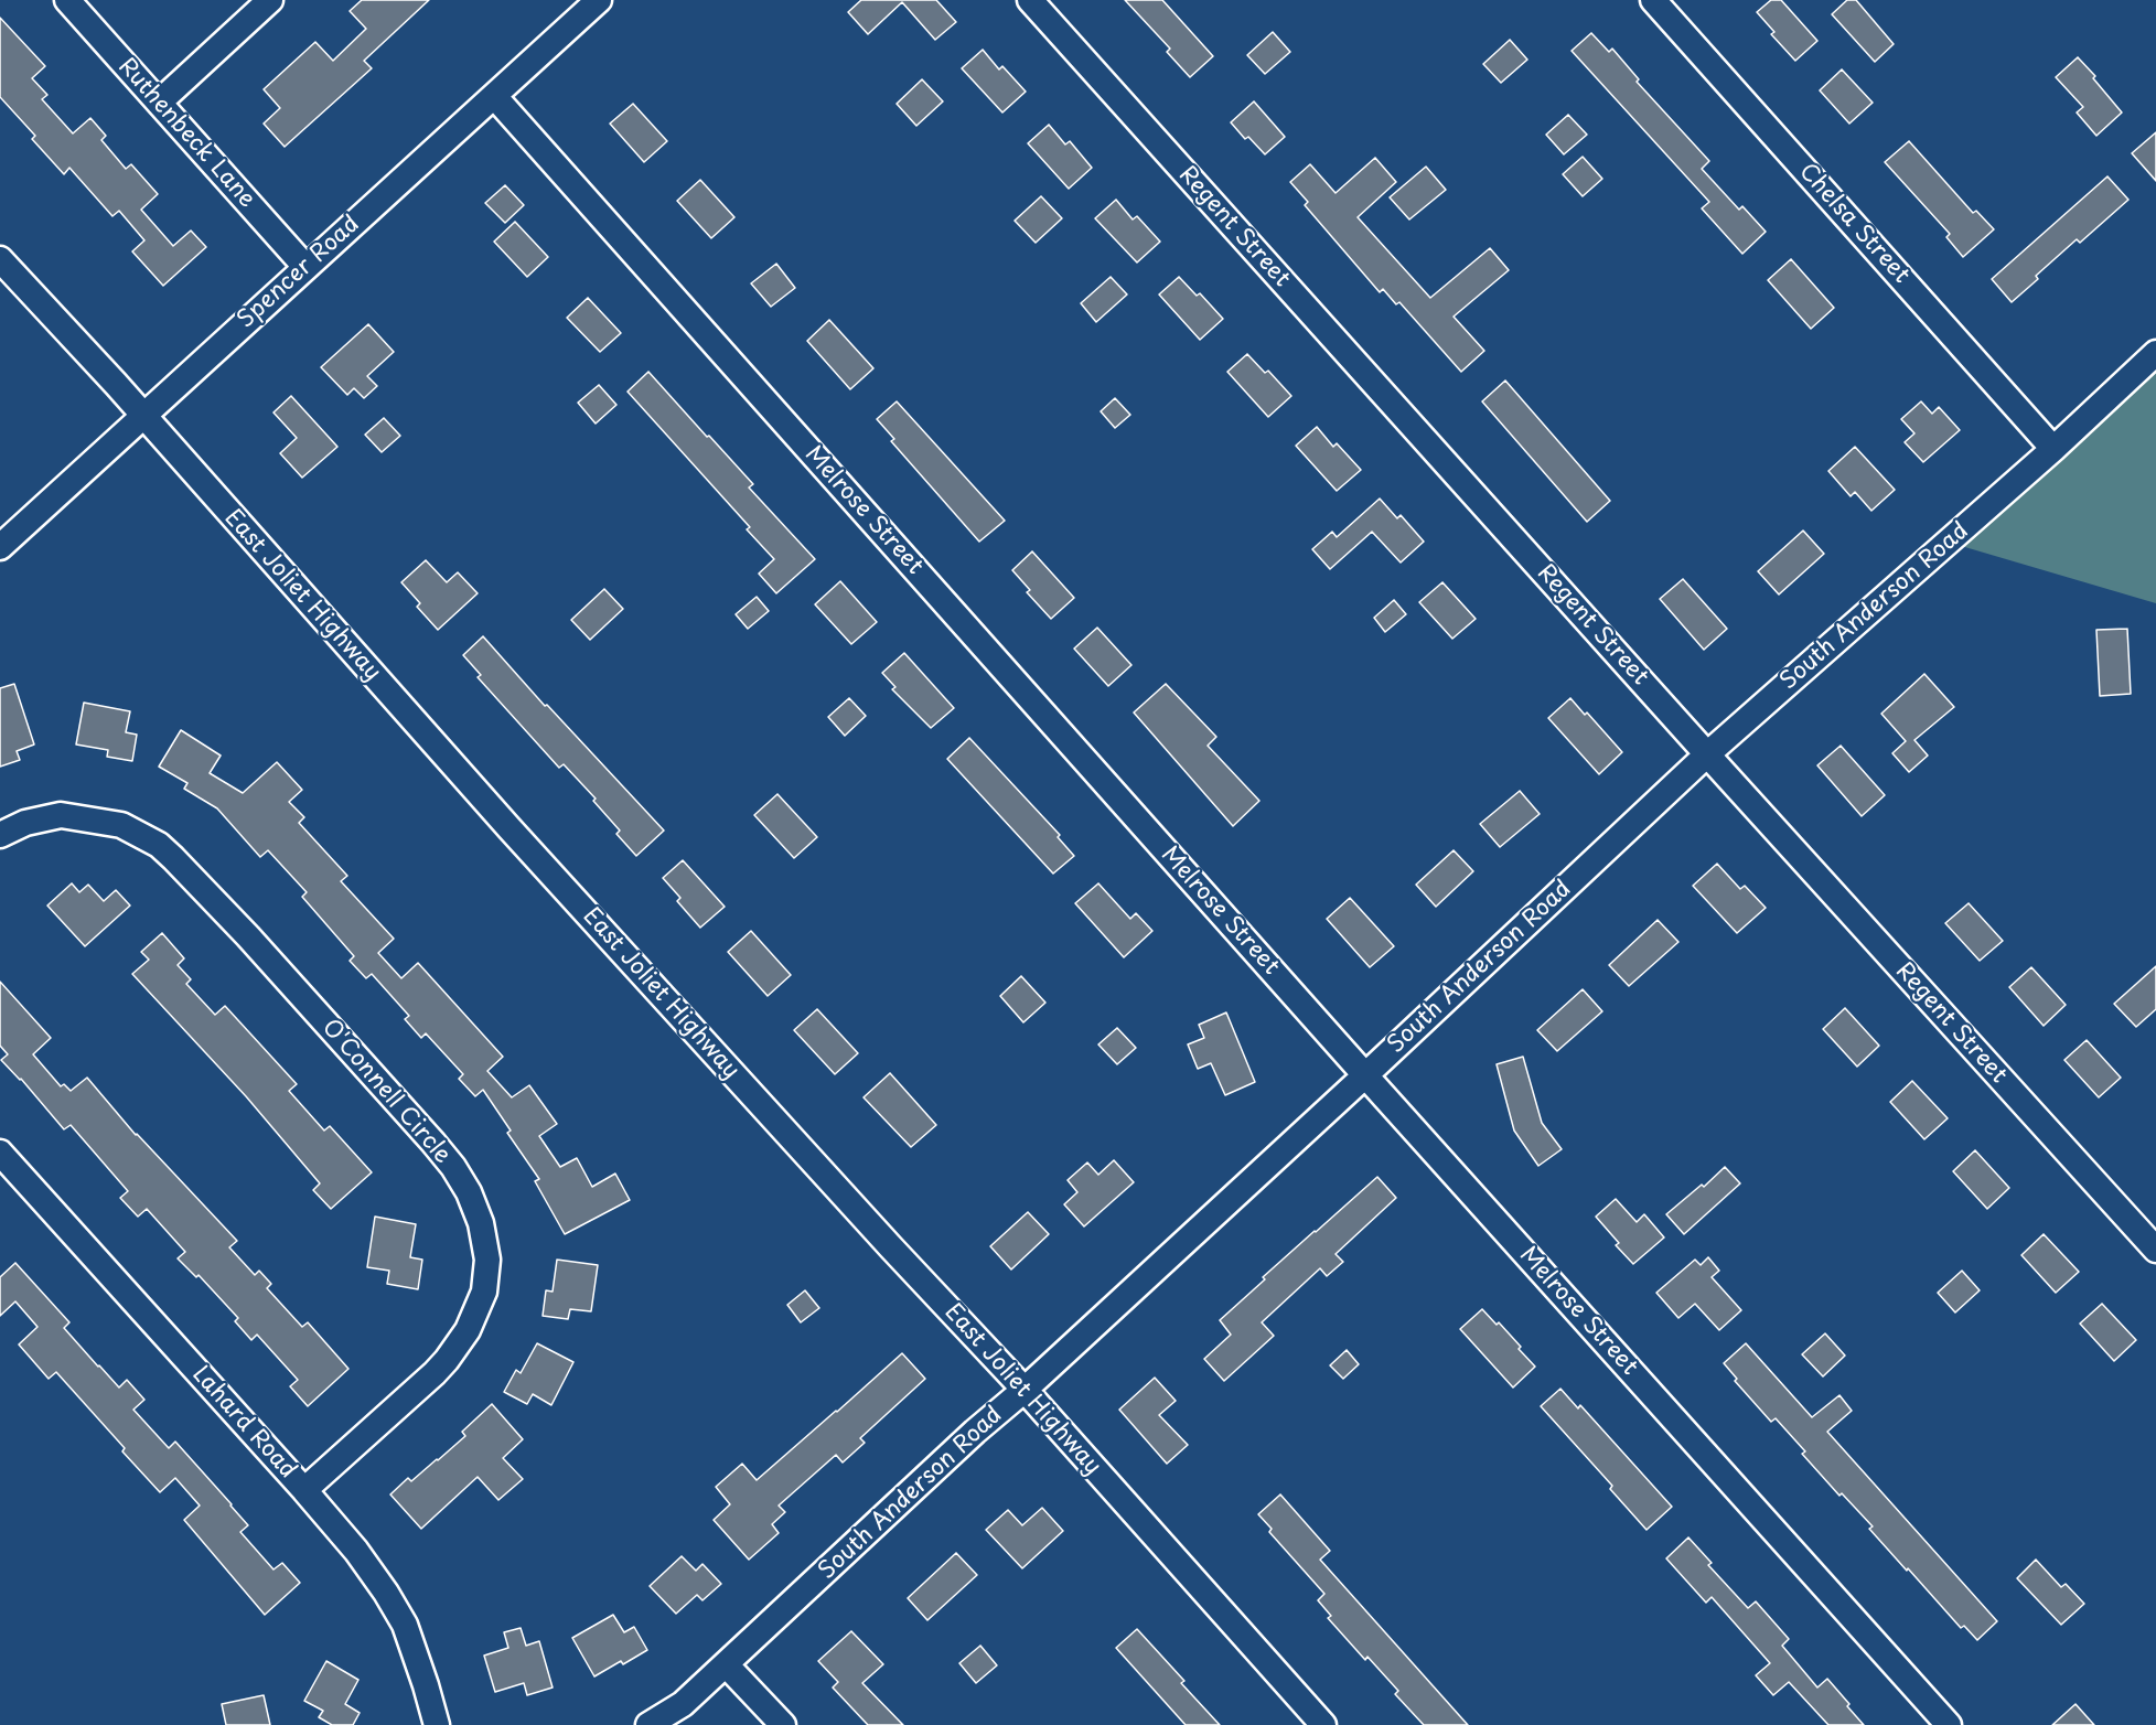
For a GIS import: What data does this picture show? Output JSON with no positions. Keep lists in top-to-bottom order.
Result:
{
  "streets": {
    "street": [
      "Ruthenbeck Lane",
      "Chelsa Street",
      "Regent Street",
      "Spencer Road",
      "Melrose Street",
      "East Joliet Highway",
      "South Anderson Road",
      "O'Connell Circle",
      "Lahard Road"
    ]
  },
  "crossings": [
    ["Ruthenbeck Lane", "Spencer Road"],
    ["Chelsa Street", "South Anderson Road"],
    ["Regent Street", "South Anderson Road"],
    ["Spencer Road", "Melrose Street"],
    ["Spencer Road", "East Joliet Highway"],
    ["Melrose Street", "South Anderson Road"],
    ["East Joliet Highway", "South Anderson Road"],
    ["O'Connell Circle", "Lahard Road"]
  ]
}
